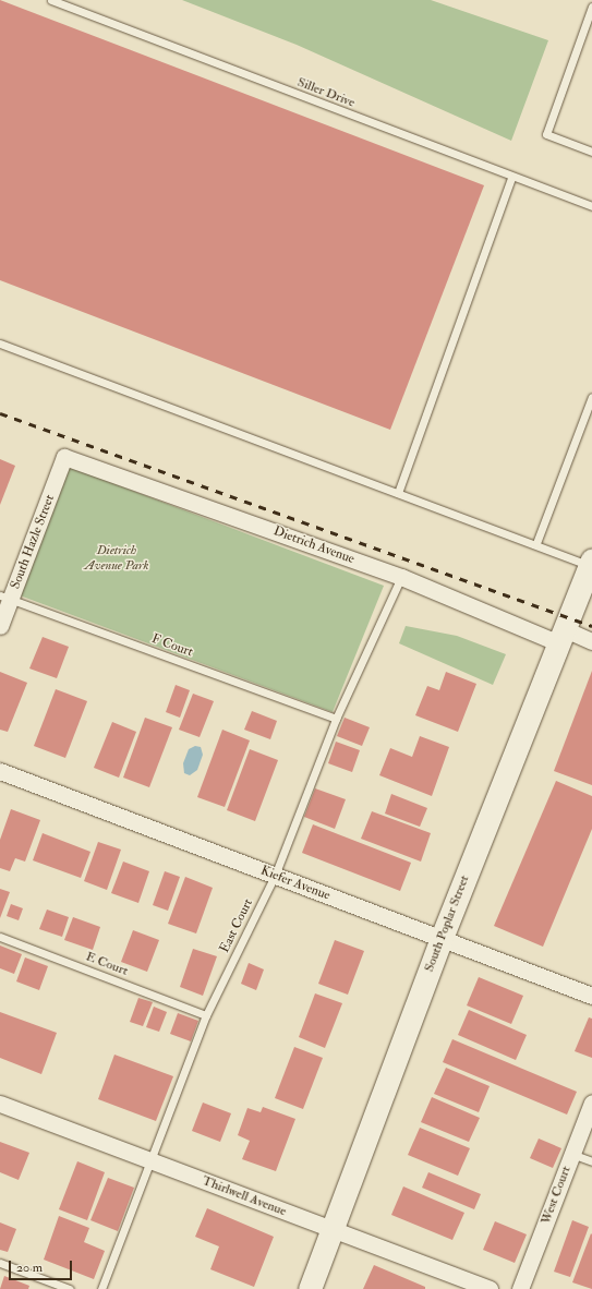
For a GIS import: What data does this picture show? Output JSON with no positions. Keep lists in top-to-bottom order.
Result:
{
  "streets": {
    "main road": ["South Poplar Street"],
    "street": [
      "South Hazle Street",
      "Dietrich Avenue",
      "Kiefer Avenue",
      "West Court",
      "Thirlwell Avenue"
    ],
    "lane": [
      "Siller Drive",
      "F Court",
      "East Court",
      "E Court"
    ]
  },
  "crossings": [
    ["South Hazle Street", "Dietrich Avenue"],
    ["South Hazle Street", "F Court"],
    ["Dietrich Avenue", "South Poplar Street"],
    ["Dietrich Avenue", "East Court"],
    ["F Court", "East Court"],
    ["Kiefer Avenue", "South Poplar Street"],
    ["Kiefer Avenue", "East Court"],
    ["South Poplar Street", "Thirlwell Avenue"],
    ["East Court", "E Court"],
    ["East Court", "Thirlwell Avenue"]
  ],
  "parks": ["Dietrich Avenue Park"],
  "scale_bar": "20 m"
}
